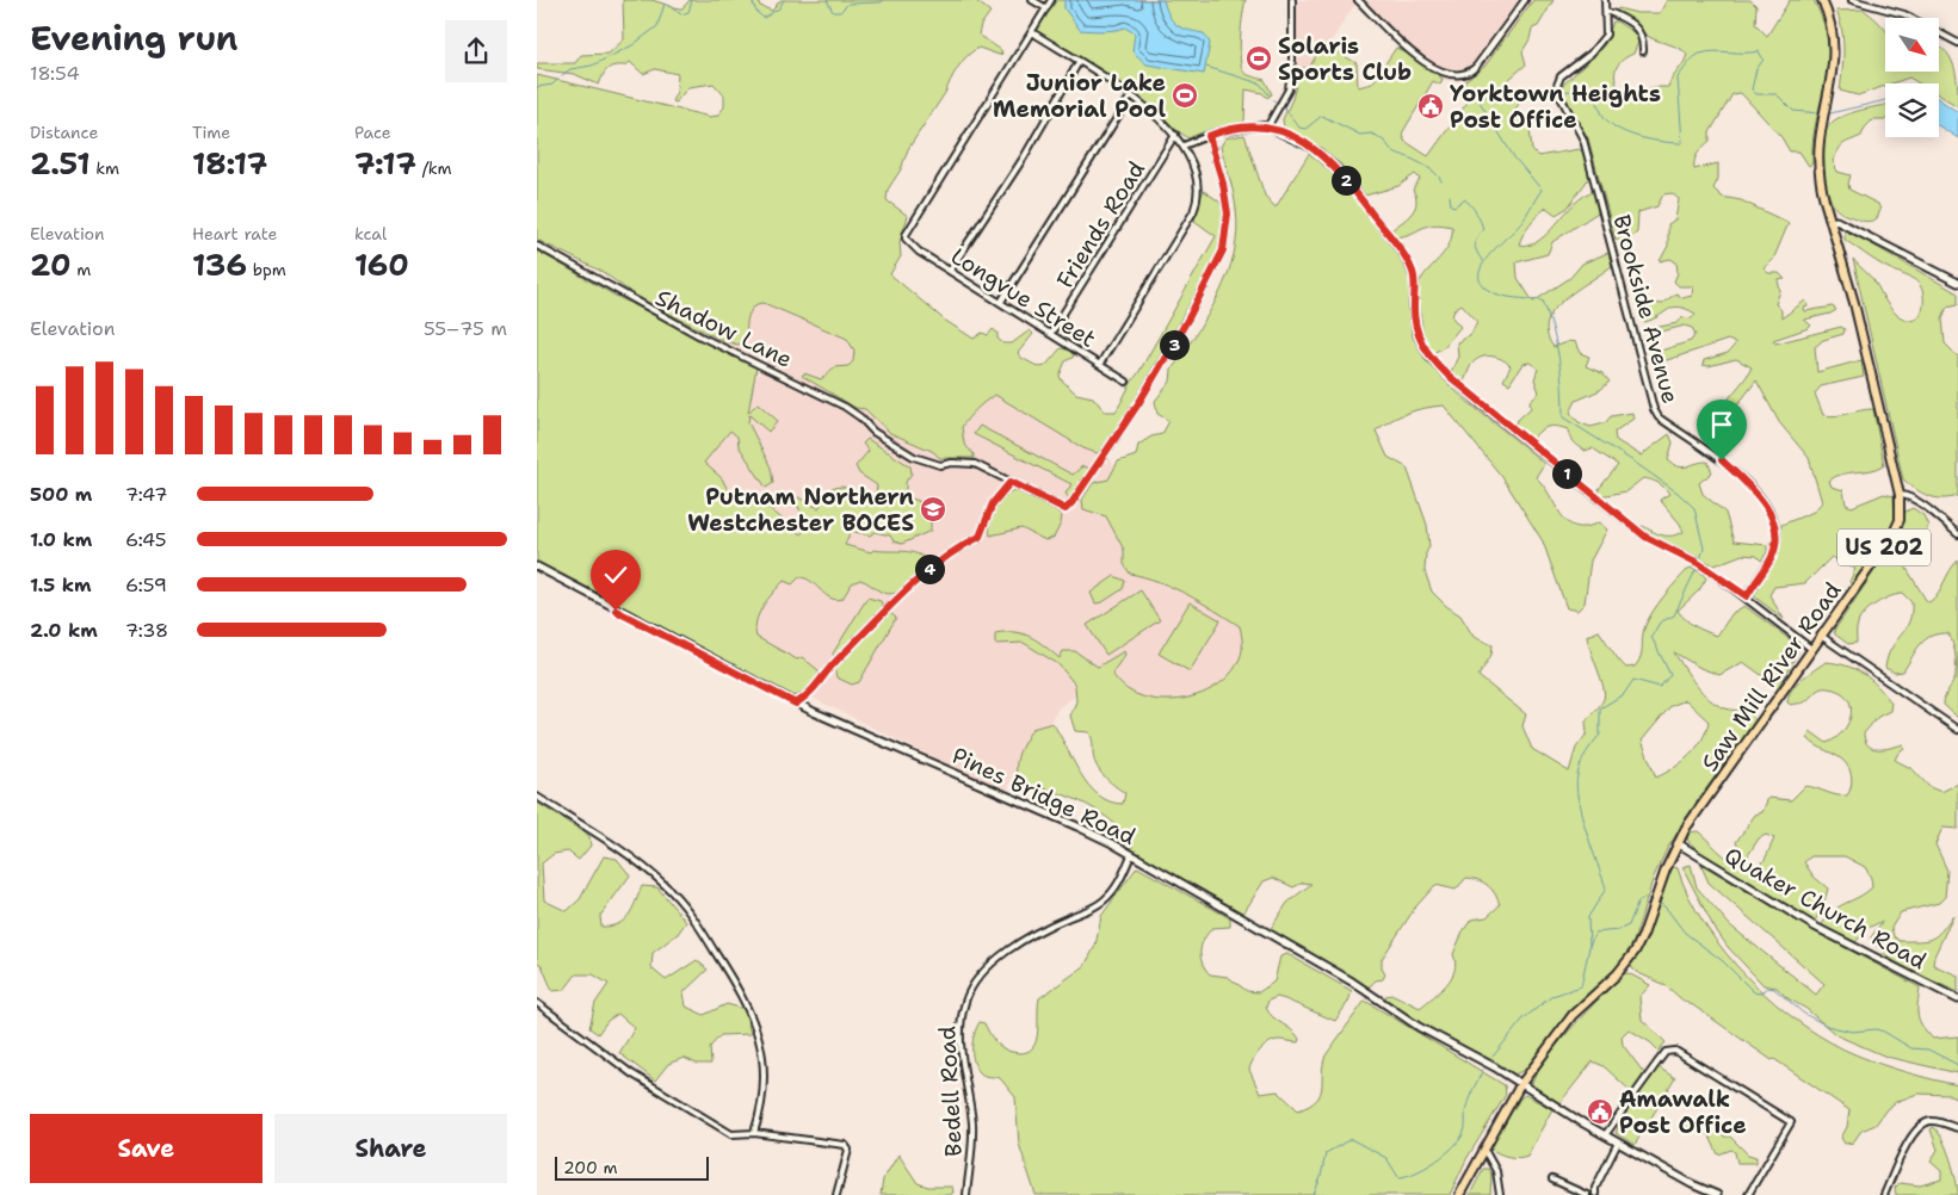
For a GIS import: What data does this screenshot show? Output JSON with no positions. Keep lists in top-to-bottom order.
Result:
{
  "streets": {
    "highway": ["US 202", "Saw Mill River Road"],
    "street": [
      "Friends Road",
      "Longvue Street",
      "Brookside Avenue",
      "Shadow Lane",
      "Pines Bridge Road",
      "Quaker Church Road",
      "Bedell Road"
    ]
  },
  "crossings": [
    ["Friends Road", "Longvue Street"],
    ["US 202", "Saw Mill River Road"],
    ["Saw Mill River Road", "Pines Bridge Road"],
    ["Saw Mill River Road", "Quaker Church Road"],
    ["Pines Bridge Road", "Bedell Road"]
  ],
  "places": {
    "sports": ["Solaris Sports Club", "Junior Lake Memorial Pool"],
    "public building": ["Yorktown Heights Post Office", "Amawalk Post Office"],
    "school or university": ["Putnam Northern Westchester BOCES"]
  },
  "scale_bar": "200 m",
  "north": "bottom right",
  "page": {
    "heading": ["Evening run", "18:54"],
    "stats": [
      ["Distance", "2.51 km"],
      ["Time", "18:17"],
      ["Pace", "7:17 /km"],
      ["Elevation", "20 m"],
      ["Heart rate", "136 bpm"],
      ["kcal", "160"]
    ],
    "pins": [
      "2",
      "3",
      "1",
      "4"
    ],
    "chart": ["Elevation", "55–75 m"],
    "list": [
      {
        "name": "500 m",
        "note": "7:47"
      },
      {
        "name": "1.0 km",
        "note": "6:45"
      },
      {
        "name": "1.5 km",
        "note": "6:59"
      },
      {
        "name": "2.0 km",
        "note": "7:38"
      }
    ],
    "buttons": ["Save", "Share"],
    "scale": "200 m"
  }
}
